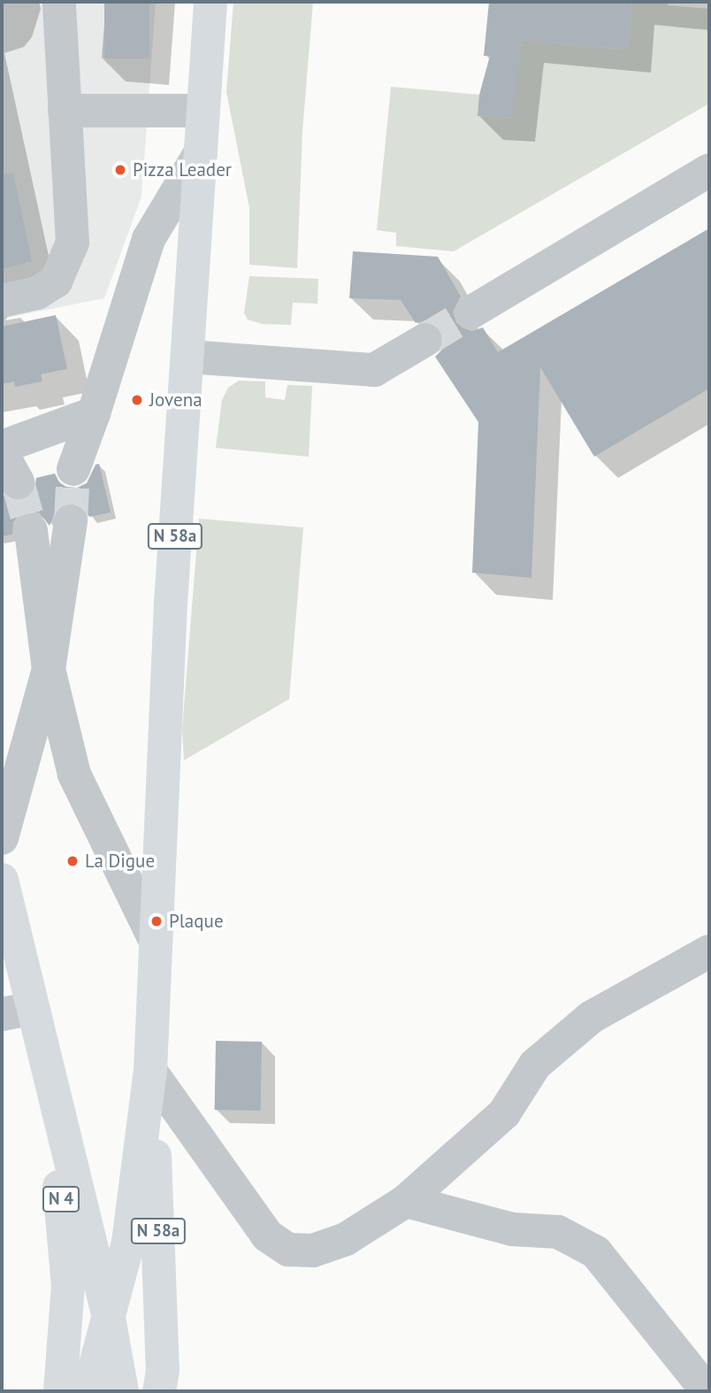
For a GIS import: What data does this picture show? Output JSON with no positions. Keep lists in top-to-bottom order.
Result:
{
  "streets": {
    "main road": ["N 58a", "N 4"]
  },
  "crossings": [
    ["N 58a", "N 4"]
  ],
  "places": [
    "Pizza Leader",
    "Jovena",
    "La Digue",
    "Plaque"
  ]
}
